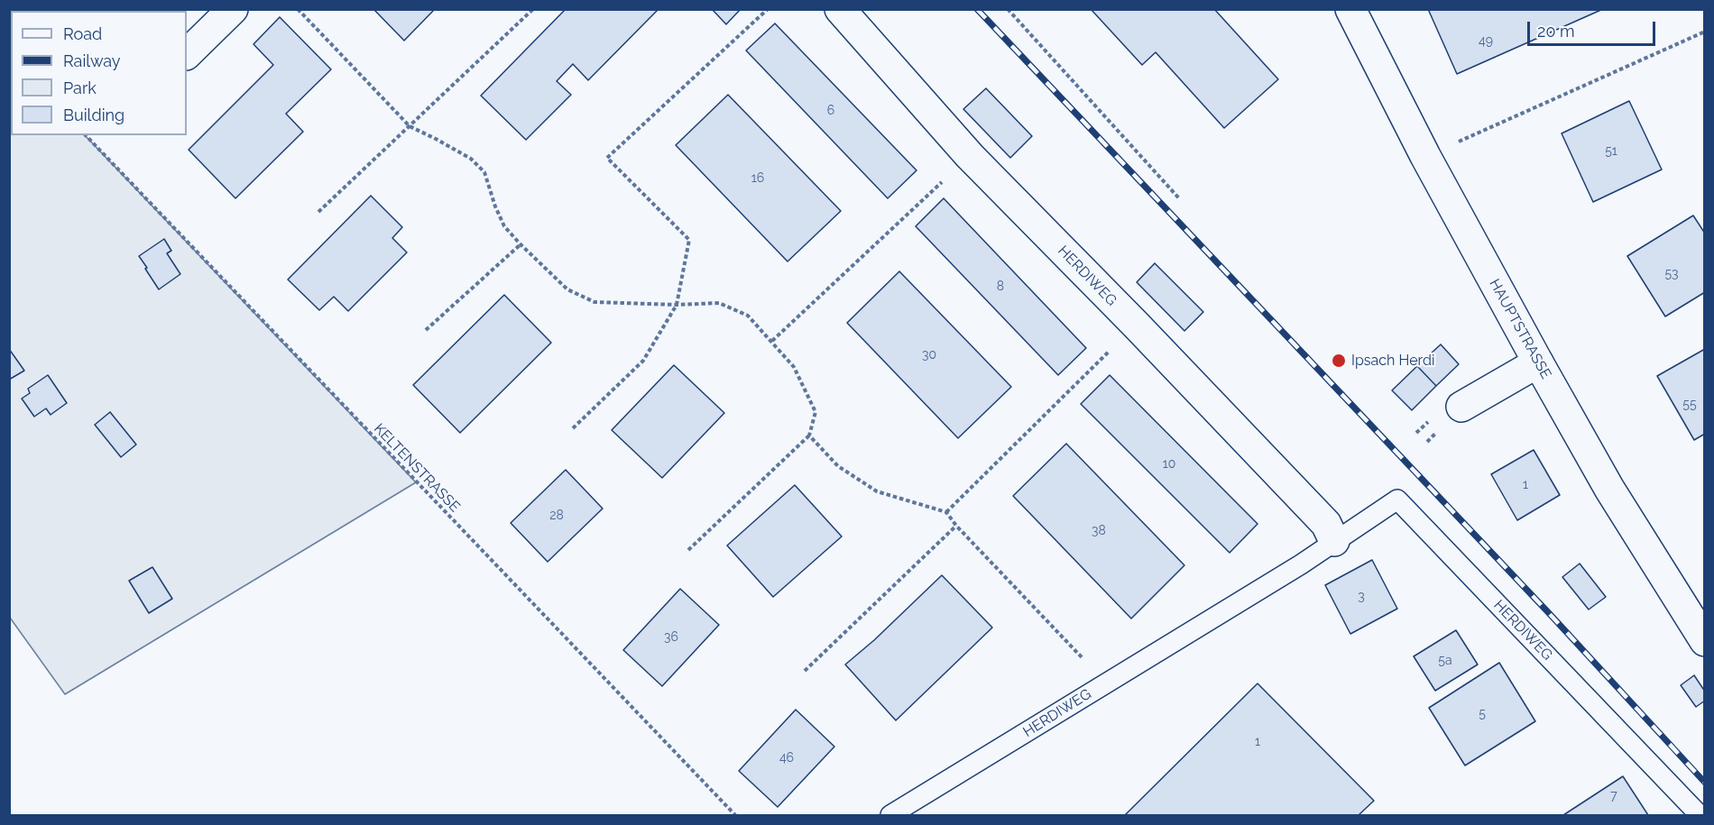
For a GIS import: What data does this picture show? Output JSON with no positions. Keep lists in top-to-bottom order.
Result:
{
  "streets": {
    "street": ["HERDIWEG", "HAUPTSTRASSE"],
    "path": ["KELTENSTRASSE"]
  },
  "places": ["Ipsach Herdi"],
  "house_numbers": [
    "49",
    "6",
    "51",
    "16",
    "53",
    "8",
    "30",
    "55",
    "10",
    "1",
    "28",
    "38",
    "3",
    "36",
    "5a",
    "5",
    "1",
    "46",
    "7"
  ],
  "legend": [
    "Road",
    "Railway",
    "Park",
    "Building"
  ],
  "scale_bar": "20 m"
}
